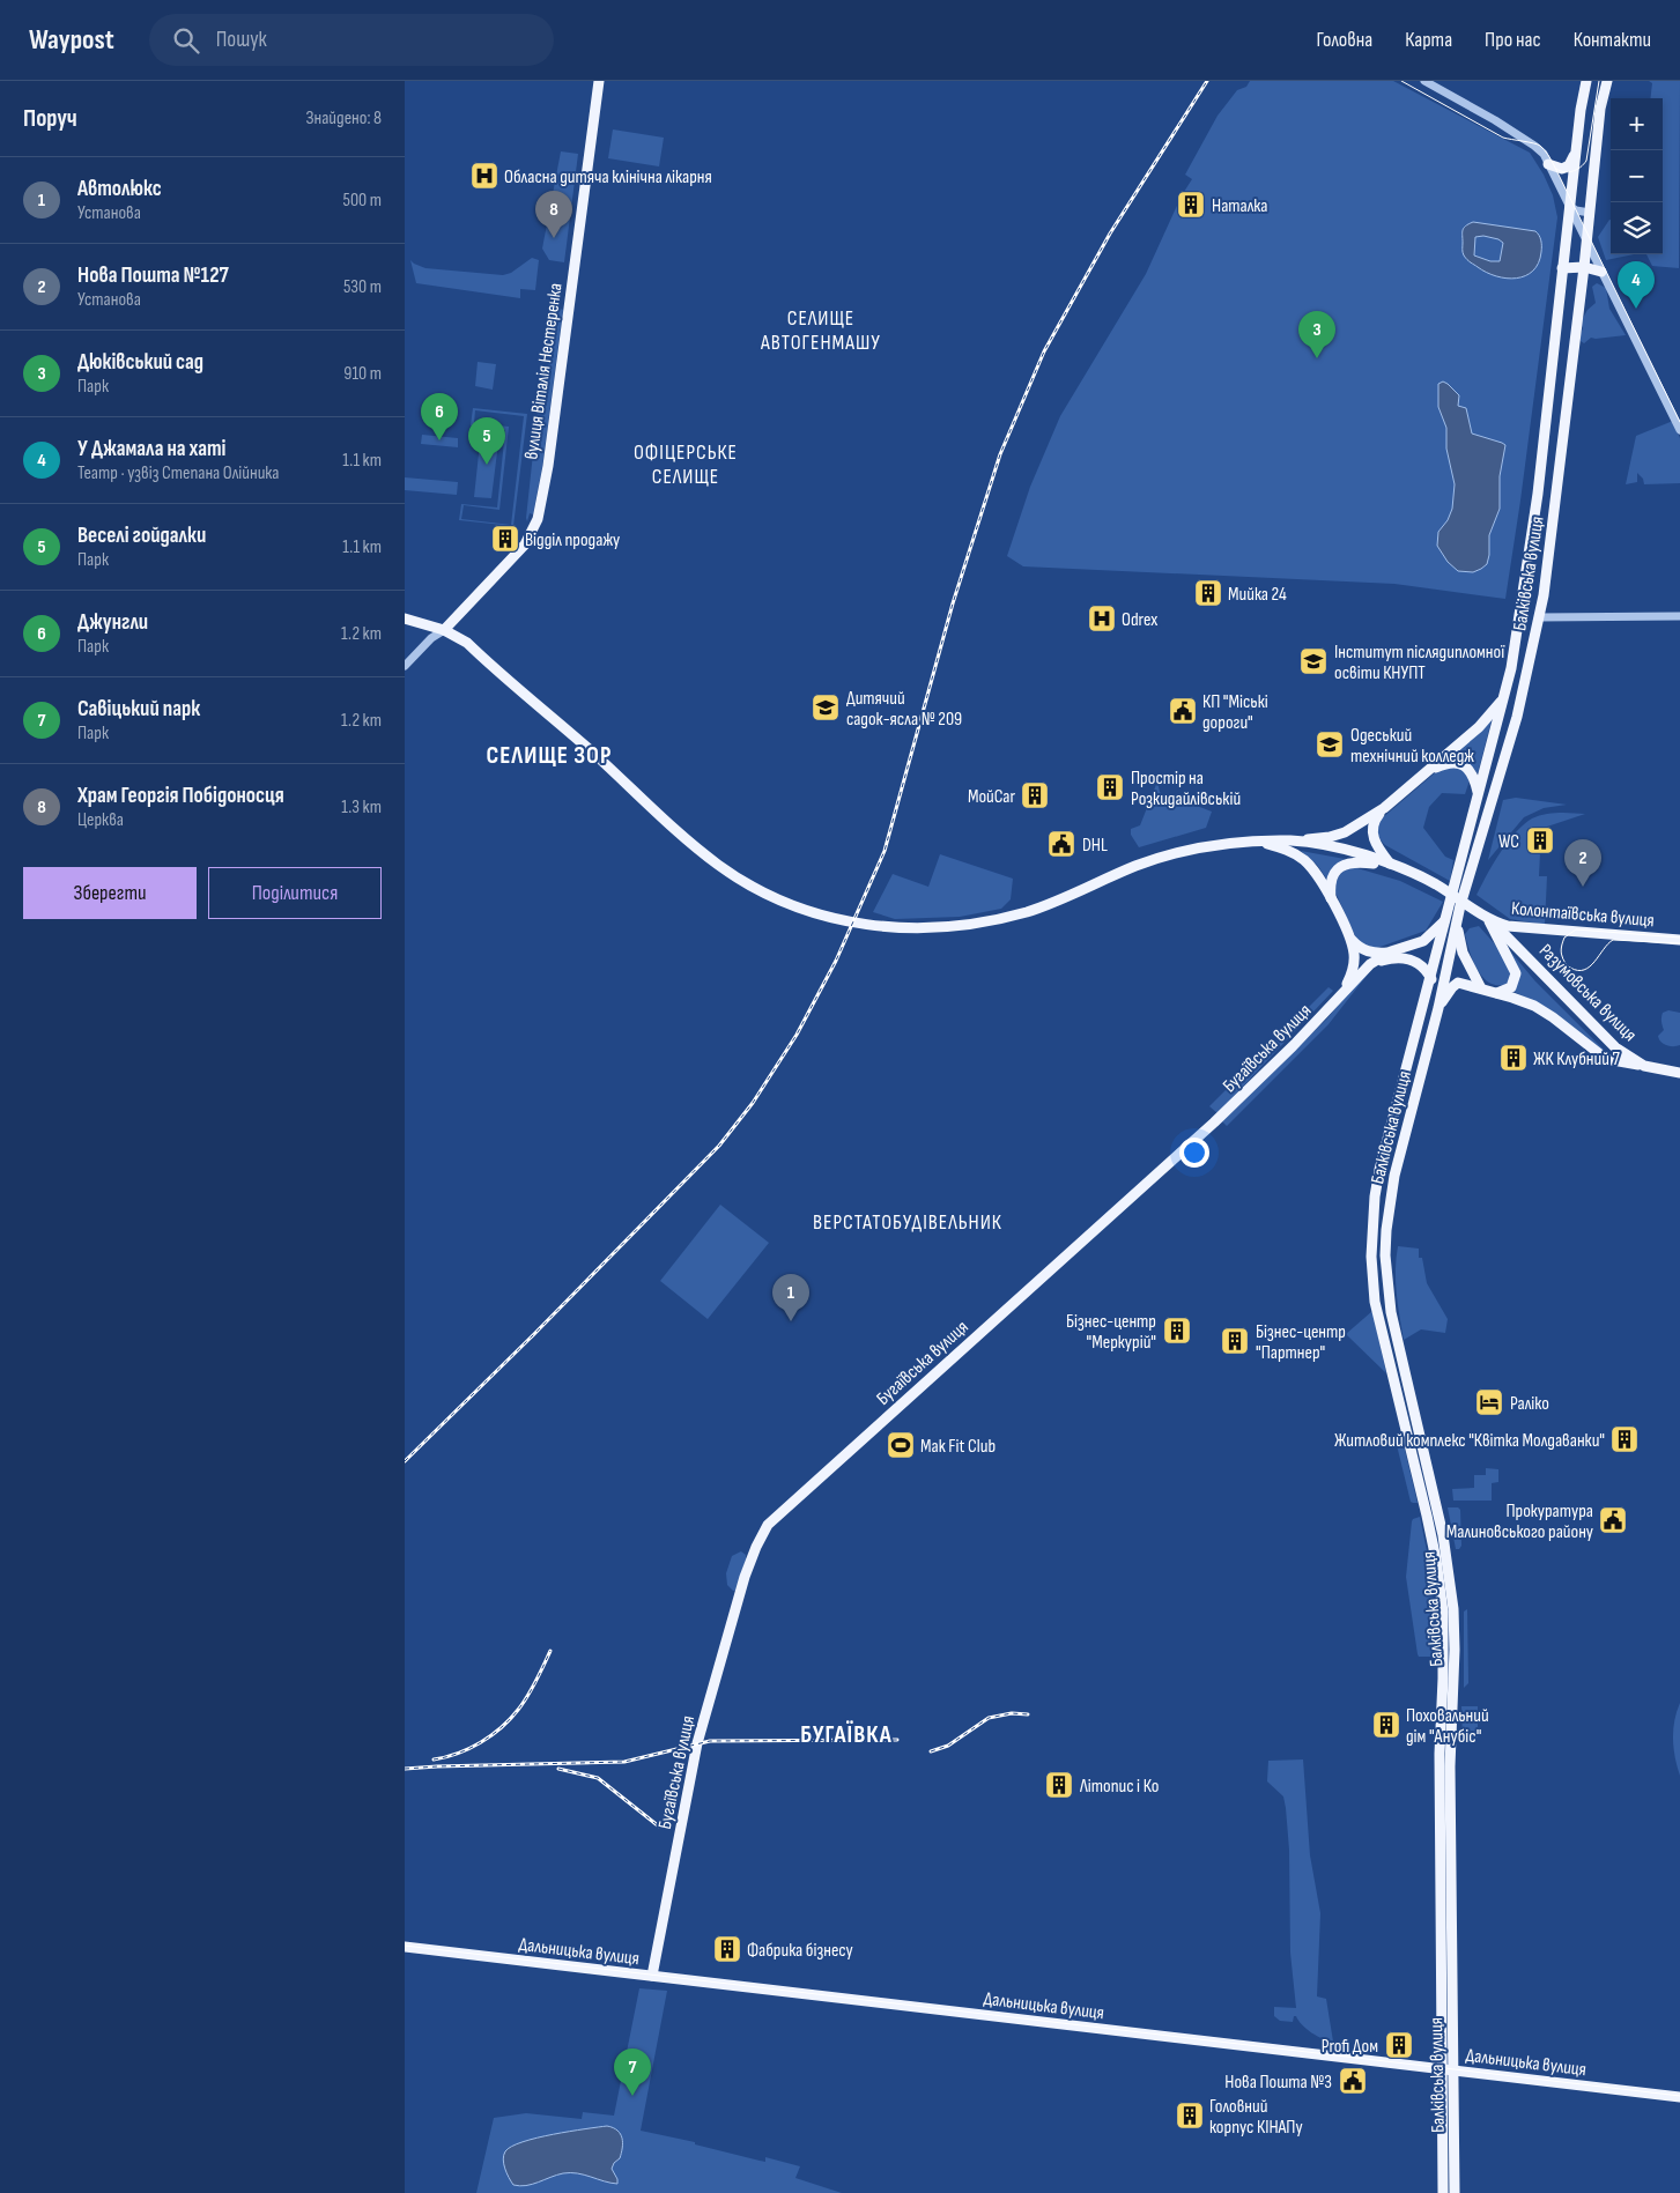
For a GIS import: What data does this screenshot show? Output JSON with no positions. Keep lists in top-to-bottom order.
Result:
{
  "streets": {
    "main road": [
      "вулиця Віталія Нестеренка",
      "Балківська вулиця",
      "Колонтаївська вулиця",
      "Разумовська вулиця",
      "Бугаївська вулиця",
      "Дальницька вулиця"
    ]
  },
  "crossings": [
    ["Балківська вулиця", "Бугаївська вулиця"],
    ["Балківська вулиця", "Дальницька вулиця"],
    ["Колонтаївська вулиця", "Разумовська вулиця"],
    ["Бугаївська вулиця", "Дальницька вулиця"]
  ],
  "districts": [
    "СЕЛИЩЕ АВТОГЕНМАШУ",
    "ОФІЦЕРСЬКЕ СЕЛИЩЕ",
    "СЕЛИЩЕ ЗОР",
    "ВЕРСТАТОБУДІВЕЛЬНИК",
    "БУГАЇВКА"
  ],
  "places": {
    "hospital": ["Обласна дитяча клінічна лікарня", "Odrex"],
    "building": [
      "Наталка",
      "Відділ продажу",
      "Мийка 24",
      "Простір на Розкидайлівській",
      "МойCar",
      "WC",
      "ЖК Клубний 7",
      "Бізнес-центр \"Меркурій\"",
      "Бізнес-центр \"Партнер\"",
      "Житловий комплекс \"Квітка Молдаванки\"",
      "Поховальний дім \"Анубіс\"",
      "Літопис і Ко",
      "Фабрика бізнесу",
      "Profi Дом",
      "Головний корпус КІНАПу"
    ],
    "school or university": ["Інститут післядипломної освіти КНУПТ", "Дитячий садок-ясла № 209", "Одеський технічний колледж"],
    "public building": [
      "КП \"Міські дороги\"",
      "DHL",
      "Прокуратура Малиновського району",
      "Нова Пошта №3"
    ],
    "hotel": ["Раліко"],
    "sports": ["Mak Fit Club"]
  },
  "page": {
    "header": "Waypost",
    "search": "Пошук",
    "nav": [
      "Головна",
      "Карта",
      "Про нас",
      "Контакти"
    ],
    "heading": ["Поруч", "Знайдено: 8"],
    "map_buttons": ["+", "−"],
    "list": [
      {
        "mark": "1",
        "name": "Автолюкс",
        "note": "Установа",
        "value": "500 m"
      },
      {
        "mark": "2",
        "name": "Нова Пошта №127",
        "note": "Установа",
        "value": "530 m"
      },
      {
        "mark": "3",
        "name": "Дюківський сад",
        "note": "Парк",
        "value": "910 m"
      },
      {
        "mark": "4",
        "name": "У Джамала на хаті",
        "note": "Театр · узвіз Степана Олійника",
        "value": "1.1 km"
      },
      {
        "mark": "5",
        "name": "Веселі гойдалки",
        "note": "Парк",
        "value": "1.1 km"
      },
      {
        "mark": "6",
        "name": "Джунгли",
        "note": "Парк",
        "value": "1.2 km"
      },
      {
        "mark": "7",
        "name": "Савіцький парк",
        "note": "Парк",
        "value": "1.2 km"
      },
      {
        "mark": "8",
        "name": "Храм Георгія Побідоносця",
        "note": "Церква",
        "value": "1.3 km"
      }
    ],
    "pins": [
      "8",
      "4",
      "3",
      "6",
      "5",
      "2",
      "1",
      "7"
    ],
    "buttons": ["Зберегти", "Поділитися"]
  }
}
